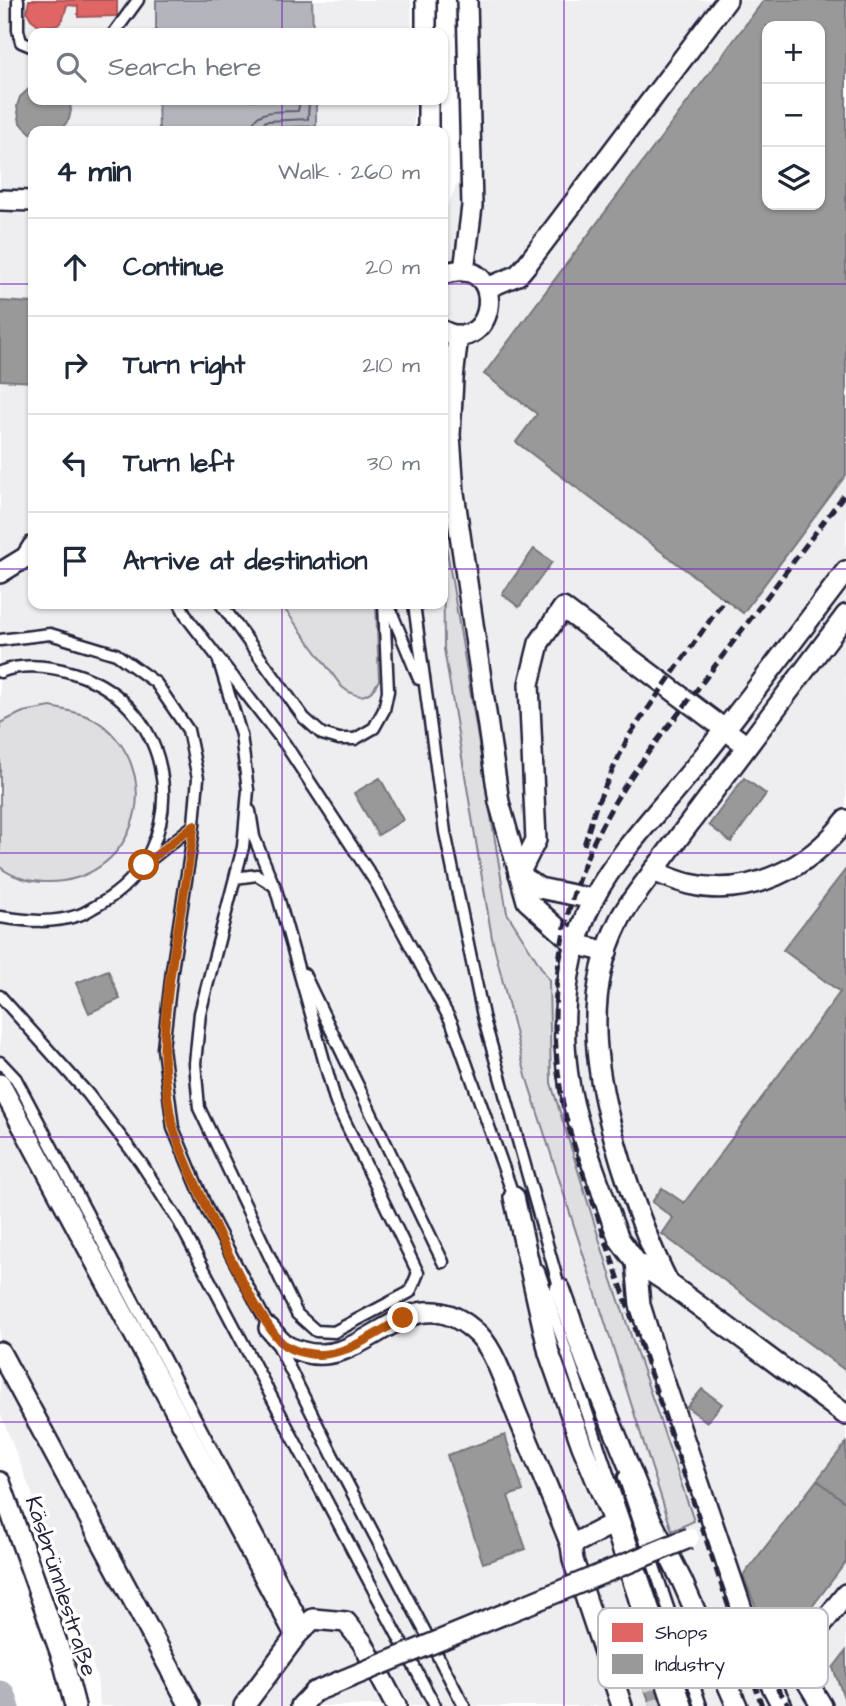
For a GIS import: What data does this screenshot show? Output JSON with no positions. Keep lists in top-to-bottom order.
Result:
{
  "streets": {
    "street": ["Käsbrünnlestraße"]
  },
  "legend": ["Shops", "Industry"],
  "page": {
    "map_buttons": ["+", "−"],
    "search": "Search here",
    "heading": ["4 min", "Walk · 260 m"],
    "list": [
      ["Continue", "20 m"],
      ["Turn right", "210 m"],
      ["Turn left", "30 m"],
      "Arrive at destination"
    ]
  }
}
